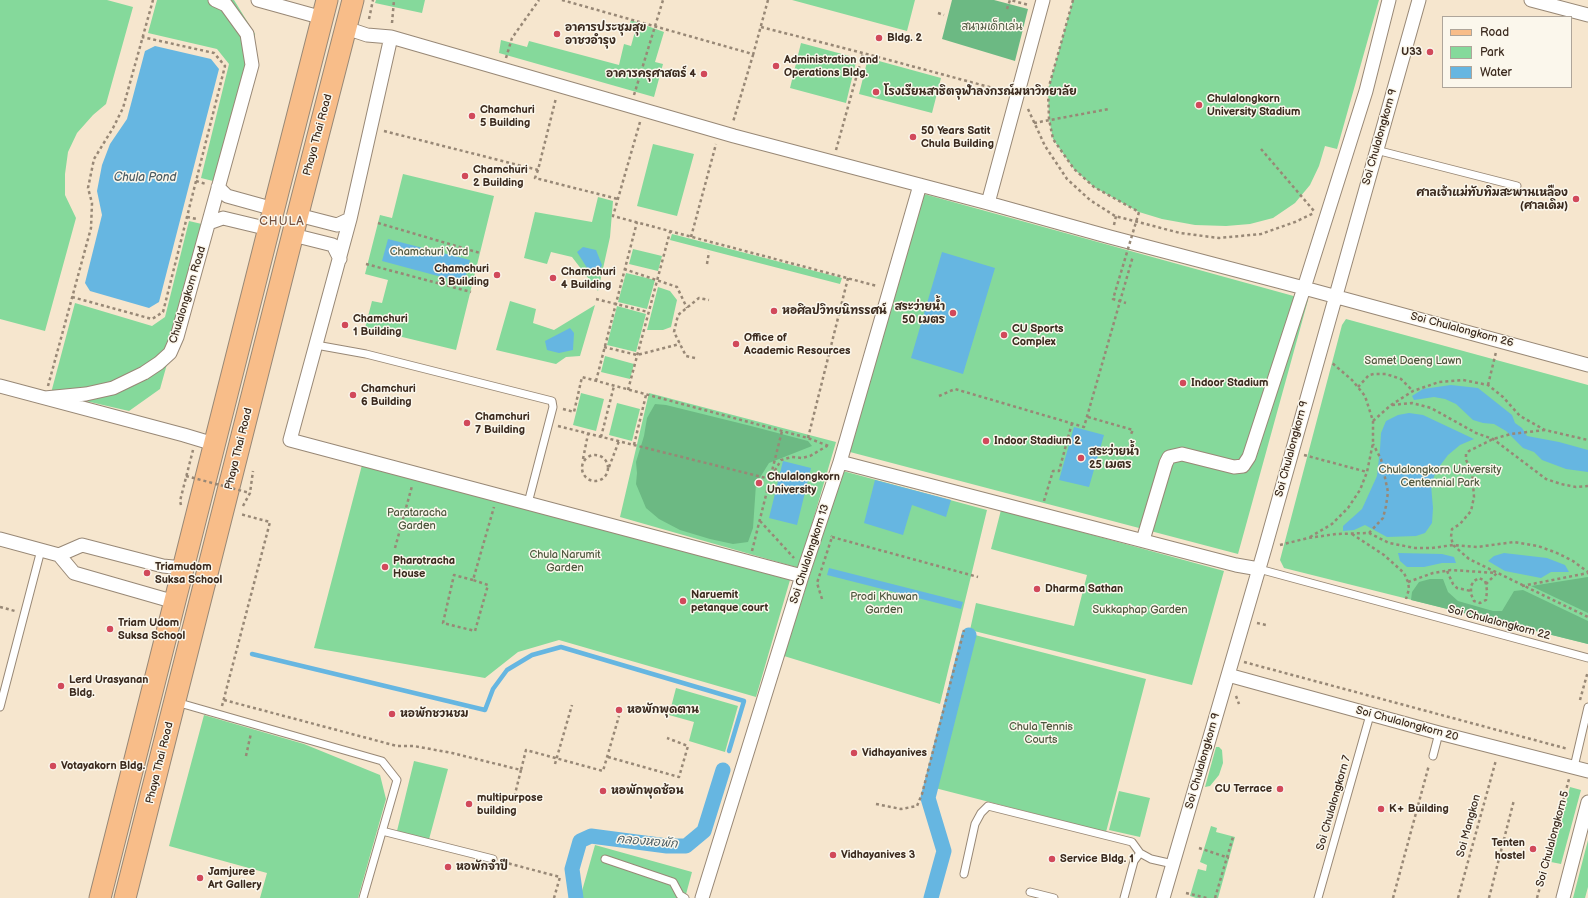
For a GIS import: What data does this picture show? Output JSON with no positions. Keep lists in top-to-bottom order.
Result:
{
  "streets": {
    "main road": ["Phaya Thai Road"],
    "street": [
      "Soi Chulalongkorn 9",
      "Chulalongkorn Road",
      "Soi Chulalongkorn 26",
      "Soi Chulalongkorn 13",
      "Soi Chulalongkorn 20"
    ],
    "lane": ["Soi Chulalongkorn 22", "Soi Chulalongkorn 7"],
    "path": ["Soi Mangkon", "Soi Chulalongkorn 5"]
  },
  "crossings": [
    ["Phaya Thai Road", "Soi Chulalongkorn 26"],
    ["Soi Chulalongkorn 9", "Soi Chulalongkorn 26"],
    ["Soi Chulalongkorn 9", "Soi Chulalongkorn 22"],
    ["Soi Chulalongkorn 9", "Soi Chulalongkorn 20"],
    ["Soi Chulalongkorn 26", "Soi Chulalongkorn 13"],
    ["Soi Chulalongkorn 20", "Soi Chulalongkorn 7"]
  ],
  "districts": ["CHULA"],
  "water": ["Chula Pond", "คลองหอพัก"],
  "parks": [
    "สนามเด็กเล่น",
    "Chamchuri Yard",
    "Samet Daeng Lawn",
    "Chulalongkorn University Centennial Park",
    "Parataracha Garden",
    "Chula Narumit Garden",
    "Prodi Khuwan Garden",
    "Sukkaphap Garden",
    "Chula Tennis Courts"
  ],
  "places": [
    "อาคารประชุมสุข อาชวอำรุง",
    "Bldg. 2",
    "U33",
    "Administration and Operations Bldg.",
    "อาคารครุศาสตร์ 4",
    "โรงเรียนสาธิตจุฬาลงกรณ์มหาวิทยาลัย",
    "Chulalongkorn University Stadium",
    "Chamchuri 5 Building",
    "50 Years Satit Chula Building",
    "Chamchuri 2 Building",
    "ศาลเจ้าแม่ทับทิมสะพานเหลือง (ศาลเดิม)",
    "Chamchuri 3 Building",
    "Chamchuri 4 Building",
    "หอศิลปวิทยนิทรรศน์",
    "สระว่ายน้ำ 50 เมตร",
    "Chamchuri 1 Building",
    "CU Sports Complex",
    "Office of Academic Resources",
    "Indoor Stadium",
    "Chamchuri 6 Building",
    "Chamchuri 7 Building",
    "Indoor Stadium 2",
    "สระว่ายน้ำ 25 เมตร",
    "Chulalongkorn University",
    "Pharotracha House",
    "Triamudom Suksa School",
    "Dharma Sathan",
    "Naruemit petanque court",
    "Triam Udom Suksa School",
    "Lerd Urasyanan Bldg.",
    "หอพักพุดตาน",
    "หอพักชวนชม",
    "Vidhayanives",
    "Votayakorn Bldg.",
    "CU Terrace",
    "หอพักพุดซ้อน",
    "multipurpose building",
    "K+ Building",
    "Tenten hostel",
    "Vidhayanives 3",
    "Service Bldg. 1",
    "หอพักจำปี",
    "Jamjuree Art Gallery"
  ],
  "legend": ["Road", "Park", "Water"]
}
